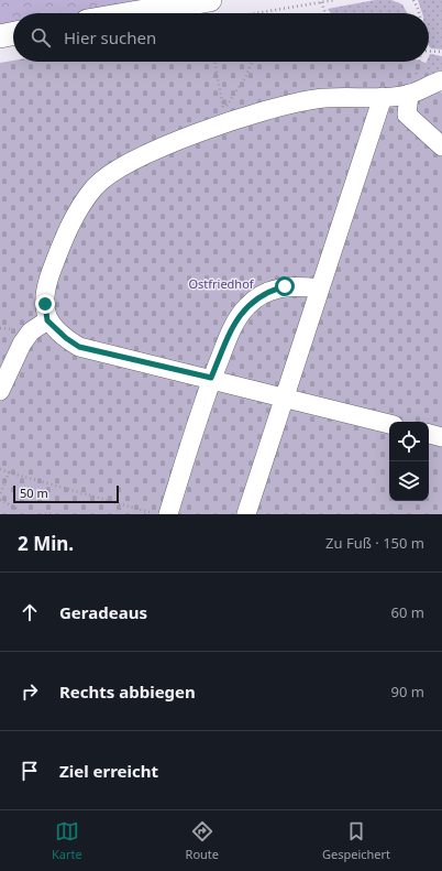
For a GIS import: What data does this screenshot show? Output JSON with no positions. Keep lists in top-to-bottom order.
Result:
{
  "parks": ["Ostfriedhof"],
  "scale_bar": "50 m",
  "page": {
    "search": "Hier suchen",
    "scale": "50 m",
    "heading": ["2 Min.", "Zu Fuß · 150 m"],
    "list": [
      ["Geradeaus", "60 m"],
      ["Rechts abbiegen", "90 m"],
      "Ziel erreicht"
    ],
    "nav": ["Karte", "Route", "Gespeichert"]
  }
}
